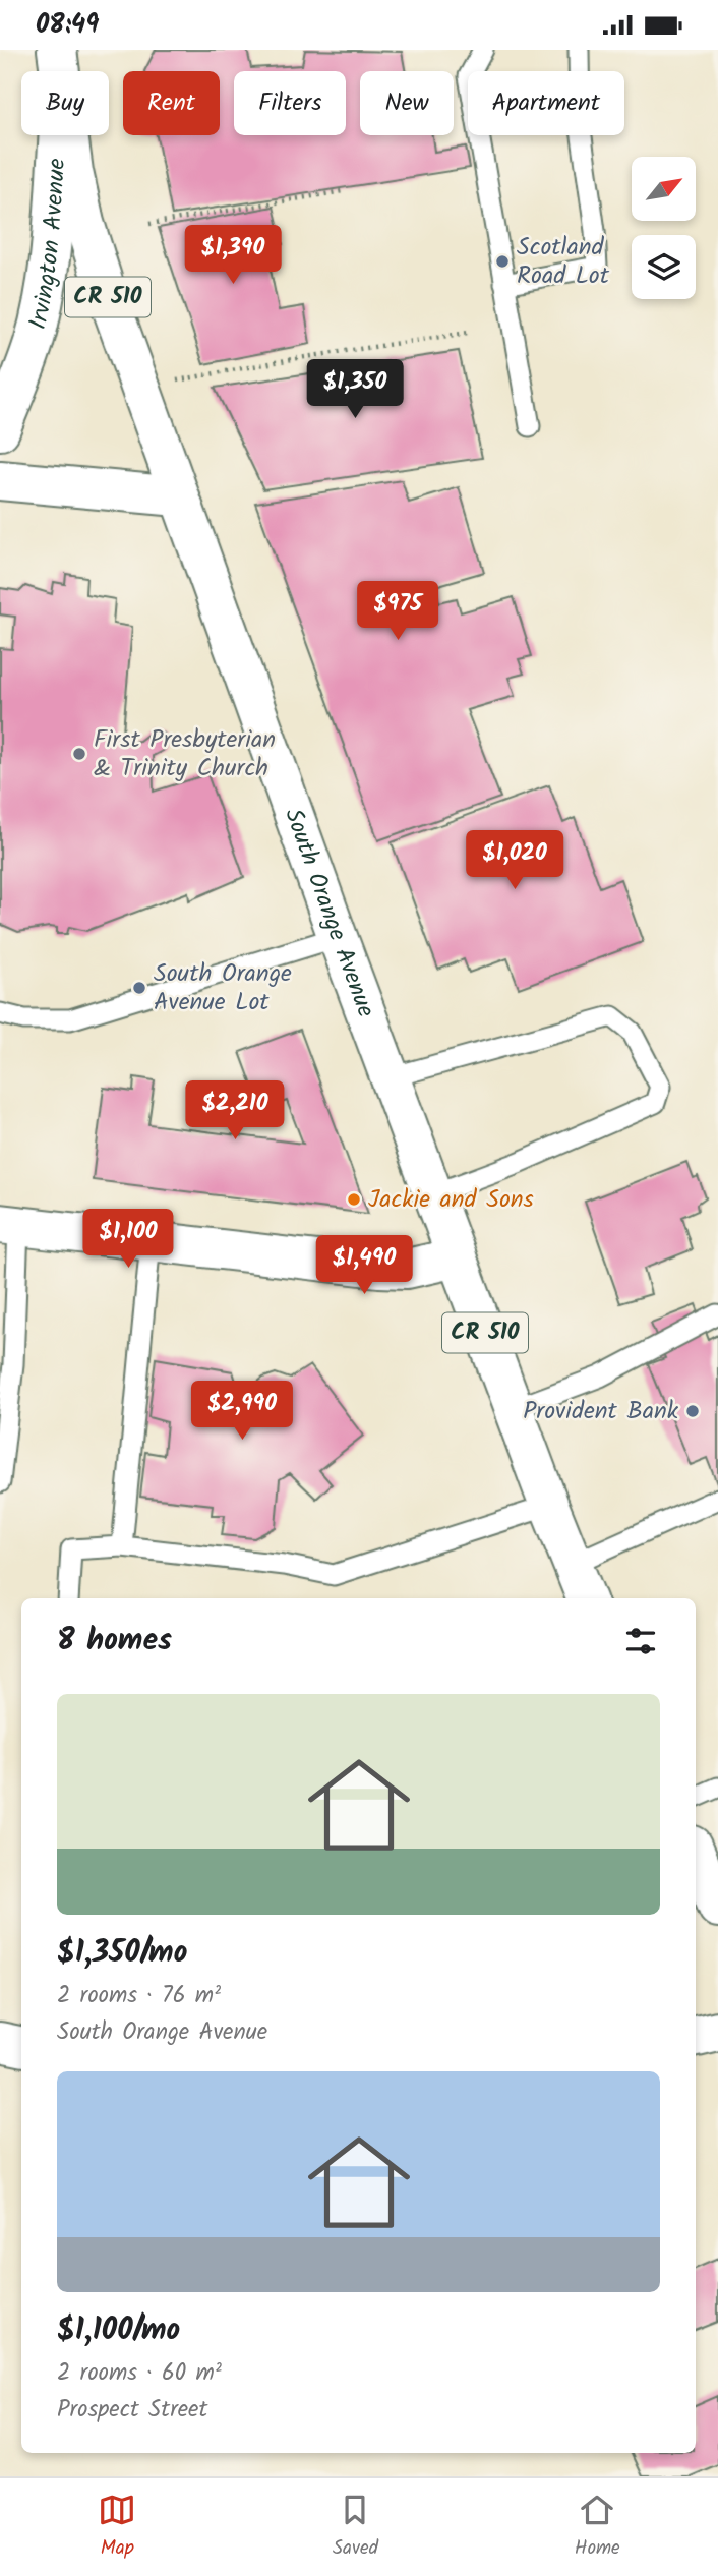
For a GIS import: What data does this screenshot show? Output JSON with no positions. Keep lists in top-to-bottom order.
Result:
{
  "streets": {
    "main road": ["Irvington Avenue", "CR 510", "South Orange Avenue"]
  },
  "places": [
    "Scotland Road Lot",
    "First Presbyterian & Trinity Church",
    "South Orange Avenue Lot",
    "Jackie and Sons",
    "Provident Bank"
  ],
  "north": "top right",
  "page": {
    "status": "08:49",
    "chip": [
      "Buy",
      "Rent",
      "Filters",
      "New",
      "Apartment"
    ],
    "price": [
      "$1,390",
      "$1,350",
      "$975",
      "$1,020",
      "$2,210",
      "$1,100",
      "$1,490",
      "$2,990"
    ],
    "heading": "8 homes",
    "list": [
      {
        "name": "$1,350/mo",
        "note": "2 rooms · 76 m² · South Orange Avenue"
      },
      {
        "name": "$1,100/mo",
        "note": "2 rooms · 60 m² · Prospect Street"
      }
    ],
    "tabs": ["Map", "Saved", "Home"]
  }
}
